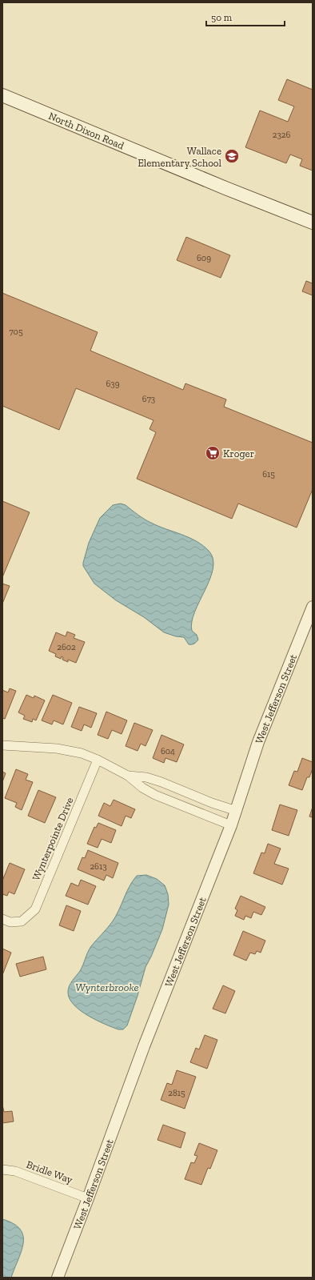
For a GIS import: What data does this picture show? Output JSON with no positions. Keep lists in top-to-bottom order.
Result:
{
  "streets": {
    "main road": ["North Dixon Road"],
    "street": ["West Jefferson Street", "Wynterpointe Drive", "Bridle Way"]
  },
  "crossings": [
    ["West Jefferson Street", "Bridle Way"]
  ],
  "water": ["Wynterbrooke"],
  "places": {
    "school or university": ["Wallace Elementary School"],
    "supermarket": ["Kroger"]
  },
  "house_numbers": [
    "2326",
    "609",
    "705",
    "639",
    "673",
    "615",
    "2602",
    "604",
    "2613",
    "2815"
  ],
  "scale_bar": "50 m"
}
